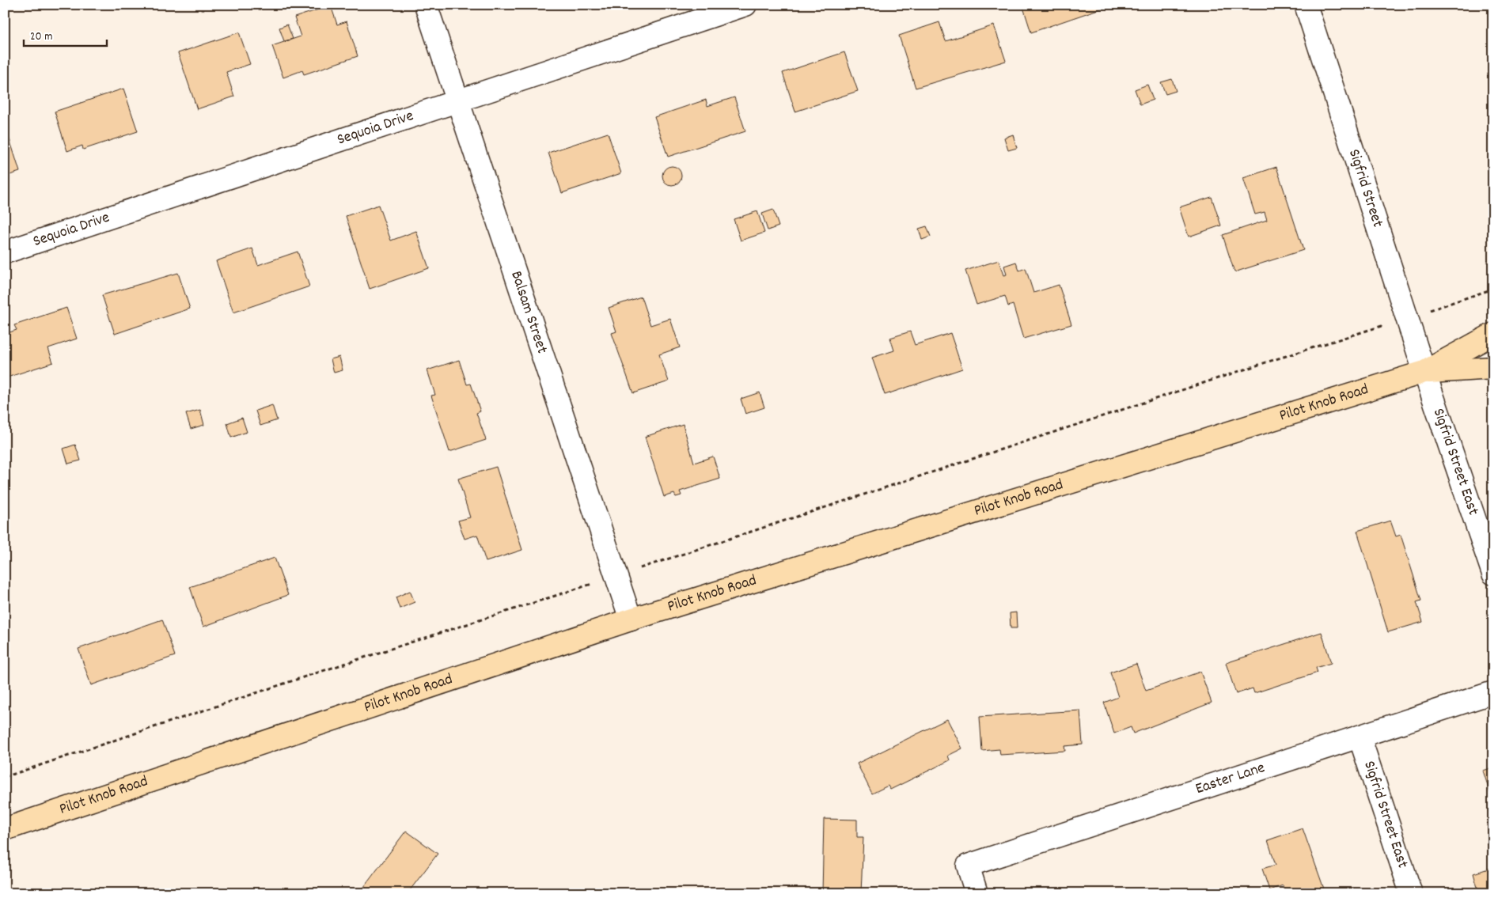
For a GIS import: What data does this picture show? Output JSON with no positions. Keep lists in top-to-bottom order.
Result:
{
  "streets": {
    "main road": ["Pilot Knob Road"],
    "street": [
      "Sequoia Drive",
      "Sigfrid Street",
      "Balsam Street",
      "Sigfrid Street East",
      "Easter Lane"
    ]
  },
  "crossings": [
    ["Sequoia Drive", "Balsam Street"],
    ["Sigfrid Street", "Pilot Knob Road"],
    ["Sigfrid Street", "Sigfrid Street East"],
    ["Balsam Street", "Pilot Knob Road"],
    ["Pilot Knob Road", "Sigfrid Street East"],
    ["Sigfrid Street East", "Easter Lane"]
  ],
  "scale_bar": "20 m"
}
